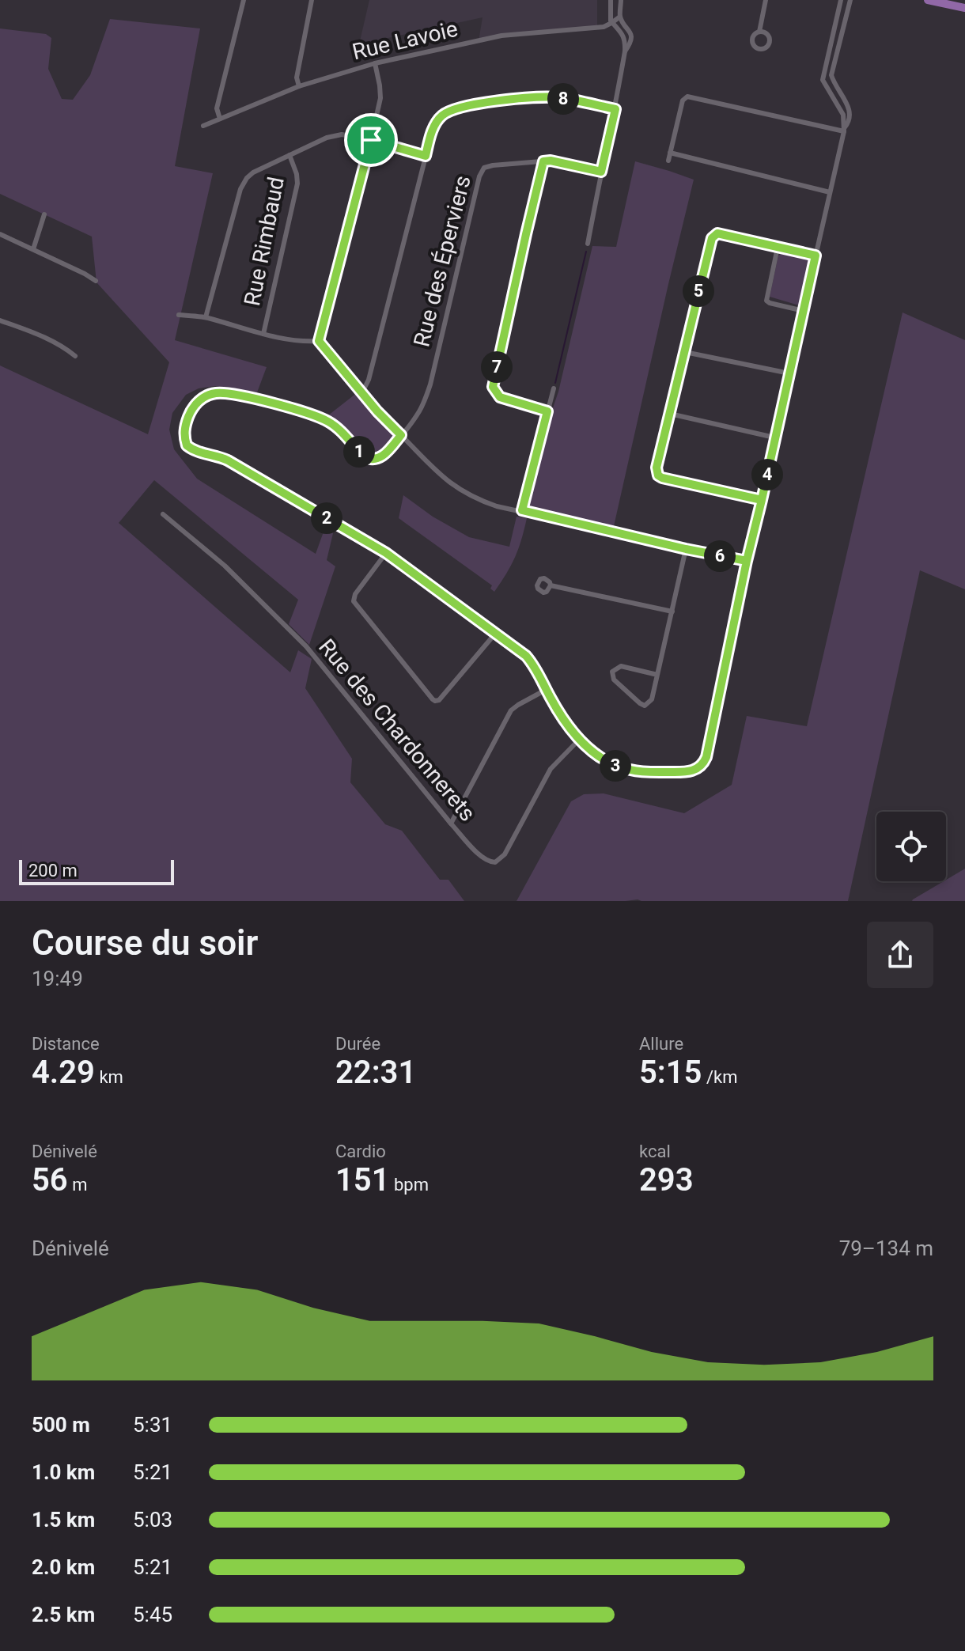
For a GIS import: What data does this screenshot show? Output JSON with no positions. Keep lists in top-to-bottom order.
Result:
{
  "streets": {
    "street": [
      "Rue Lavoie",
      "Rue Rimbaud",
      "Rue des Éperviers",
      "Rue des Chardonnerets"
    ]
  },
  "scale_bar": "200 m",
  "page": {
    "pins": [
      "8",
      "5",
      "7",
      "1",
      "4",
      "2",
      "6",
      "3"
    ],
    "scale": "200 m",
    "heading": ["Course du soir", "19:49"],
    "stats": [
      ["Distance", "4.29 km"],
      ["Durée", "22:31"],
      ["Allure", "5:15 /km"],
      ["Dénivelé", "56 m"],
      ["Cardio", "151 bpm"],
      ["kcal", "293"]
    ],
    "chart": ["Dénivelé", "79–134 m"],
    "list": [
      {
        "name": "500 m",
        "note": "5:31"
      },
      {
        "name": "1.0 km",
        "note": "5:21"
      },
      {
        "name": "1.5 km",
        "note": "5:03"
      },
      {
        "name": "2.0 km",
        "note": "5:21"
      },
      {
        "name": "2.5 km",
        "note": "5:45"
      }
    ]
  }
}
